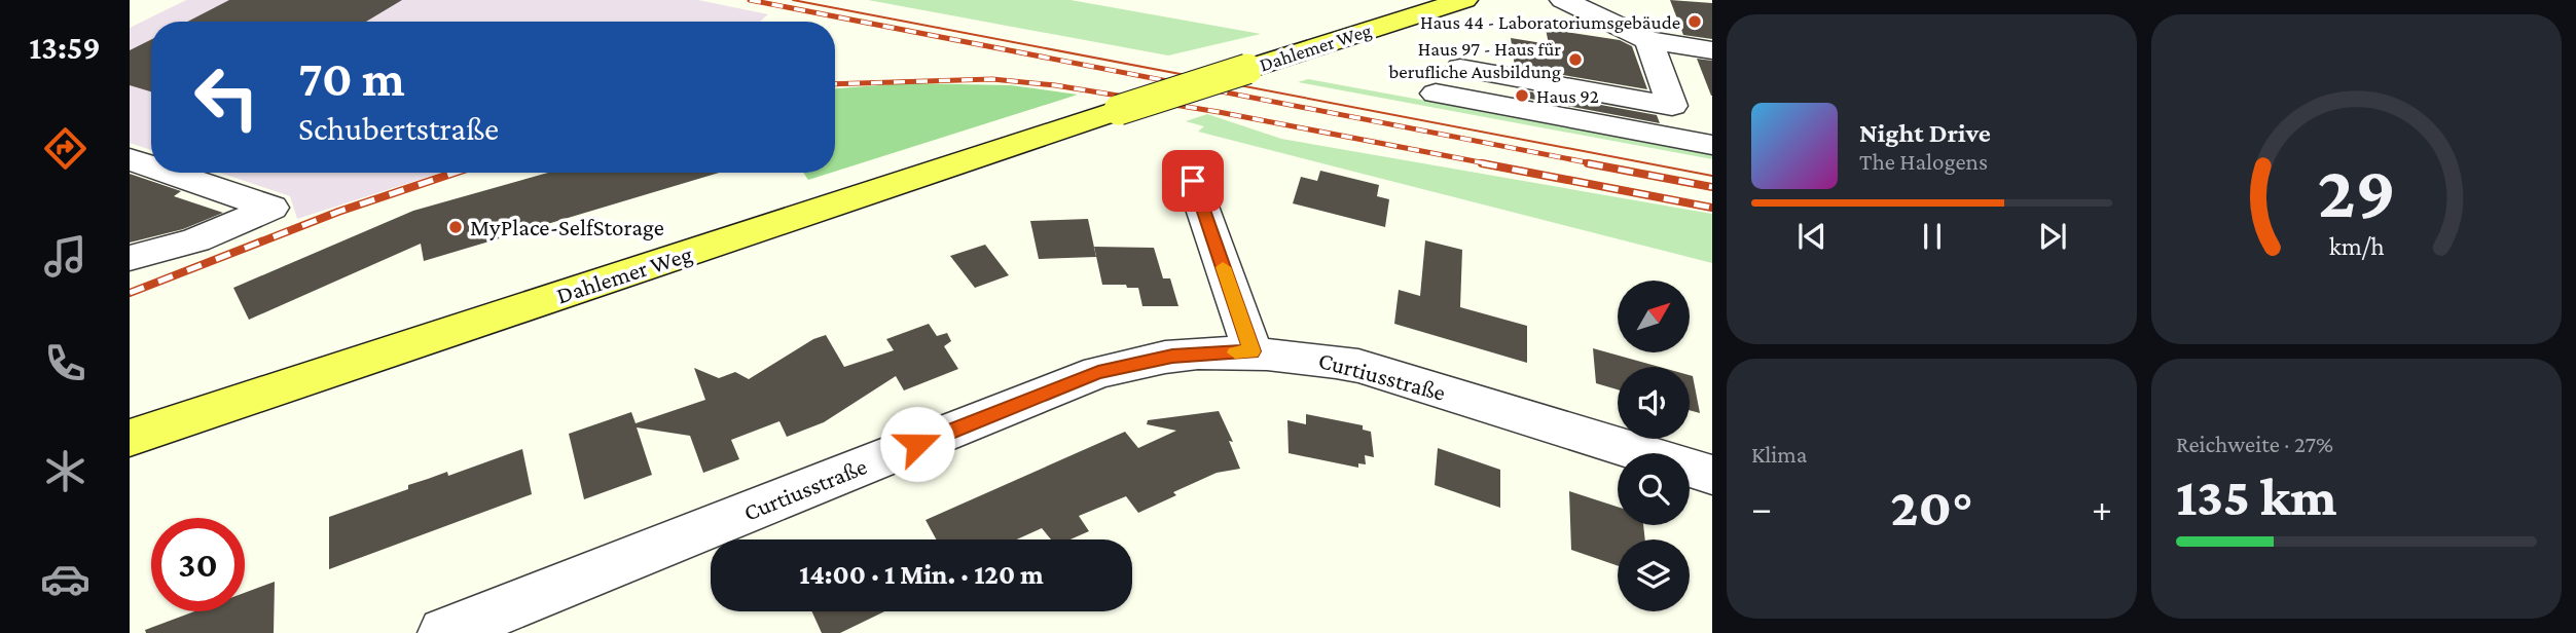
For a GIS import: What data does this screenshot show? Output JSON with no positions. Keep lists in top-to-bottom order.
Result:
{
  "streets": {
    "main road": ["Dahlemer Weg"],
    "street": ["Curtiusstraße"]
  },
  "places": [
    "Haus 44 - Laboratoriumsgebäude",
    "Haus 97 - Haus für berufliche Ausbildung",
    "Haus 92",
    "MyPlace-SelfStorage"
  ],
  "north": "top right",
  "page": {
    "tabs": "13:59",
    "turn": ["70 m", "Schubertstraße"],
    "song": ["Night Drive", "The Halogens"],
    "tile": [
      "Klima",
      ["Reichweite · 27%", "135 km"]
    ],
    "heat": ["−", "20°", "+"],
    "limit": "30",
    "trip": "14:00 · 1 Min. · 120 m",
    "gauge": ["29", "km/h"]
  }
}
